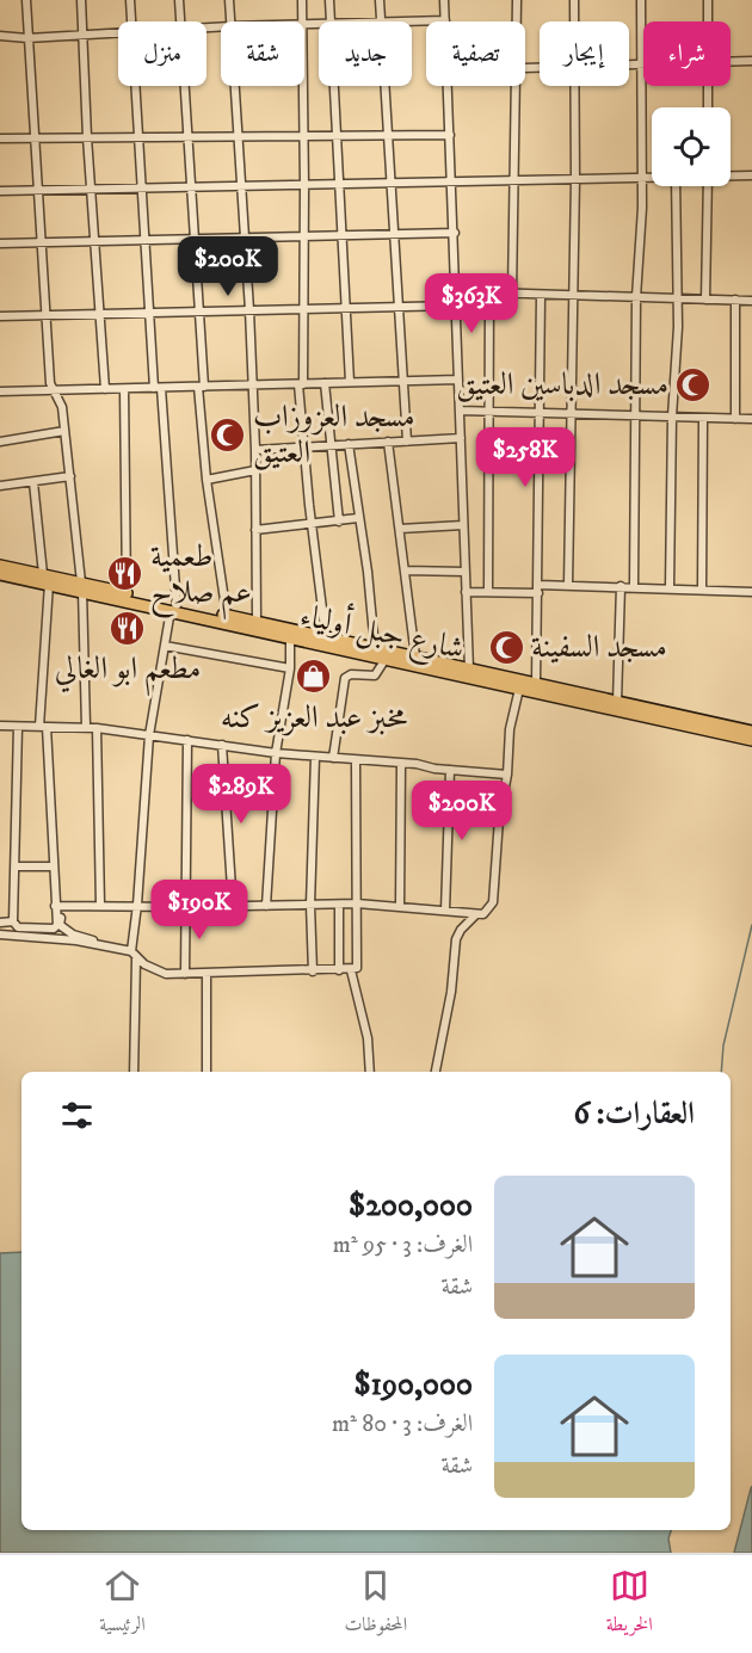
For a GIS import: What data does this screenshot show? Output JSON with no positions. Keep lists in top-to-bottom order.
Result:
{
  "streets": {
    "main road": ["شارع جبل أولياء"]
  },
  "places": {
    "mosque": ["مسجد الدباسين العتيق", "مسجد العزوزاب العتيق", "مسجد السفينة"],
    "restaurant": ["طعمية عم صلاح", "مطعم ابو الغالي"],
    "shop": ["مخبز عبد العزيز كنه"]
  },
  "page": {
    "chip": [
      "شراء",
      "إيجار",
      "تصفية",
      "جديد",
      "شقة",
      "منزل"
    ],
    "price": [
      "$200K",
      "$363K",
      "$258K",
      "$289K",
      "$200K",
      "$190K"
    ],
    "heading": "العقارات: 6",
    "list": [
      {
        "name": "$200,000",
        "note": "الغرف: 3 · 95 m² · شقة"
      },
      {
        "name": "$190,000",
        "note": "الغرف: 3 · 80 m² · شقة"
      }
    ],
    "tabs": ["الخريطة", "المحفوظات", "الرئيسية"]
  }
}
